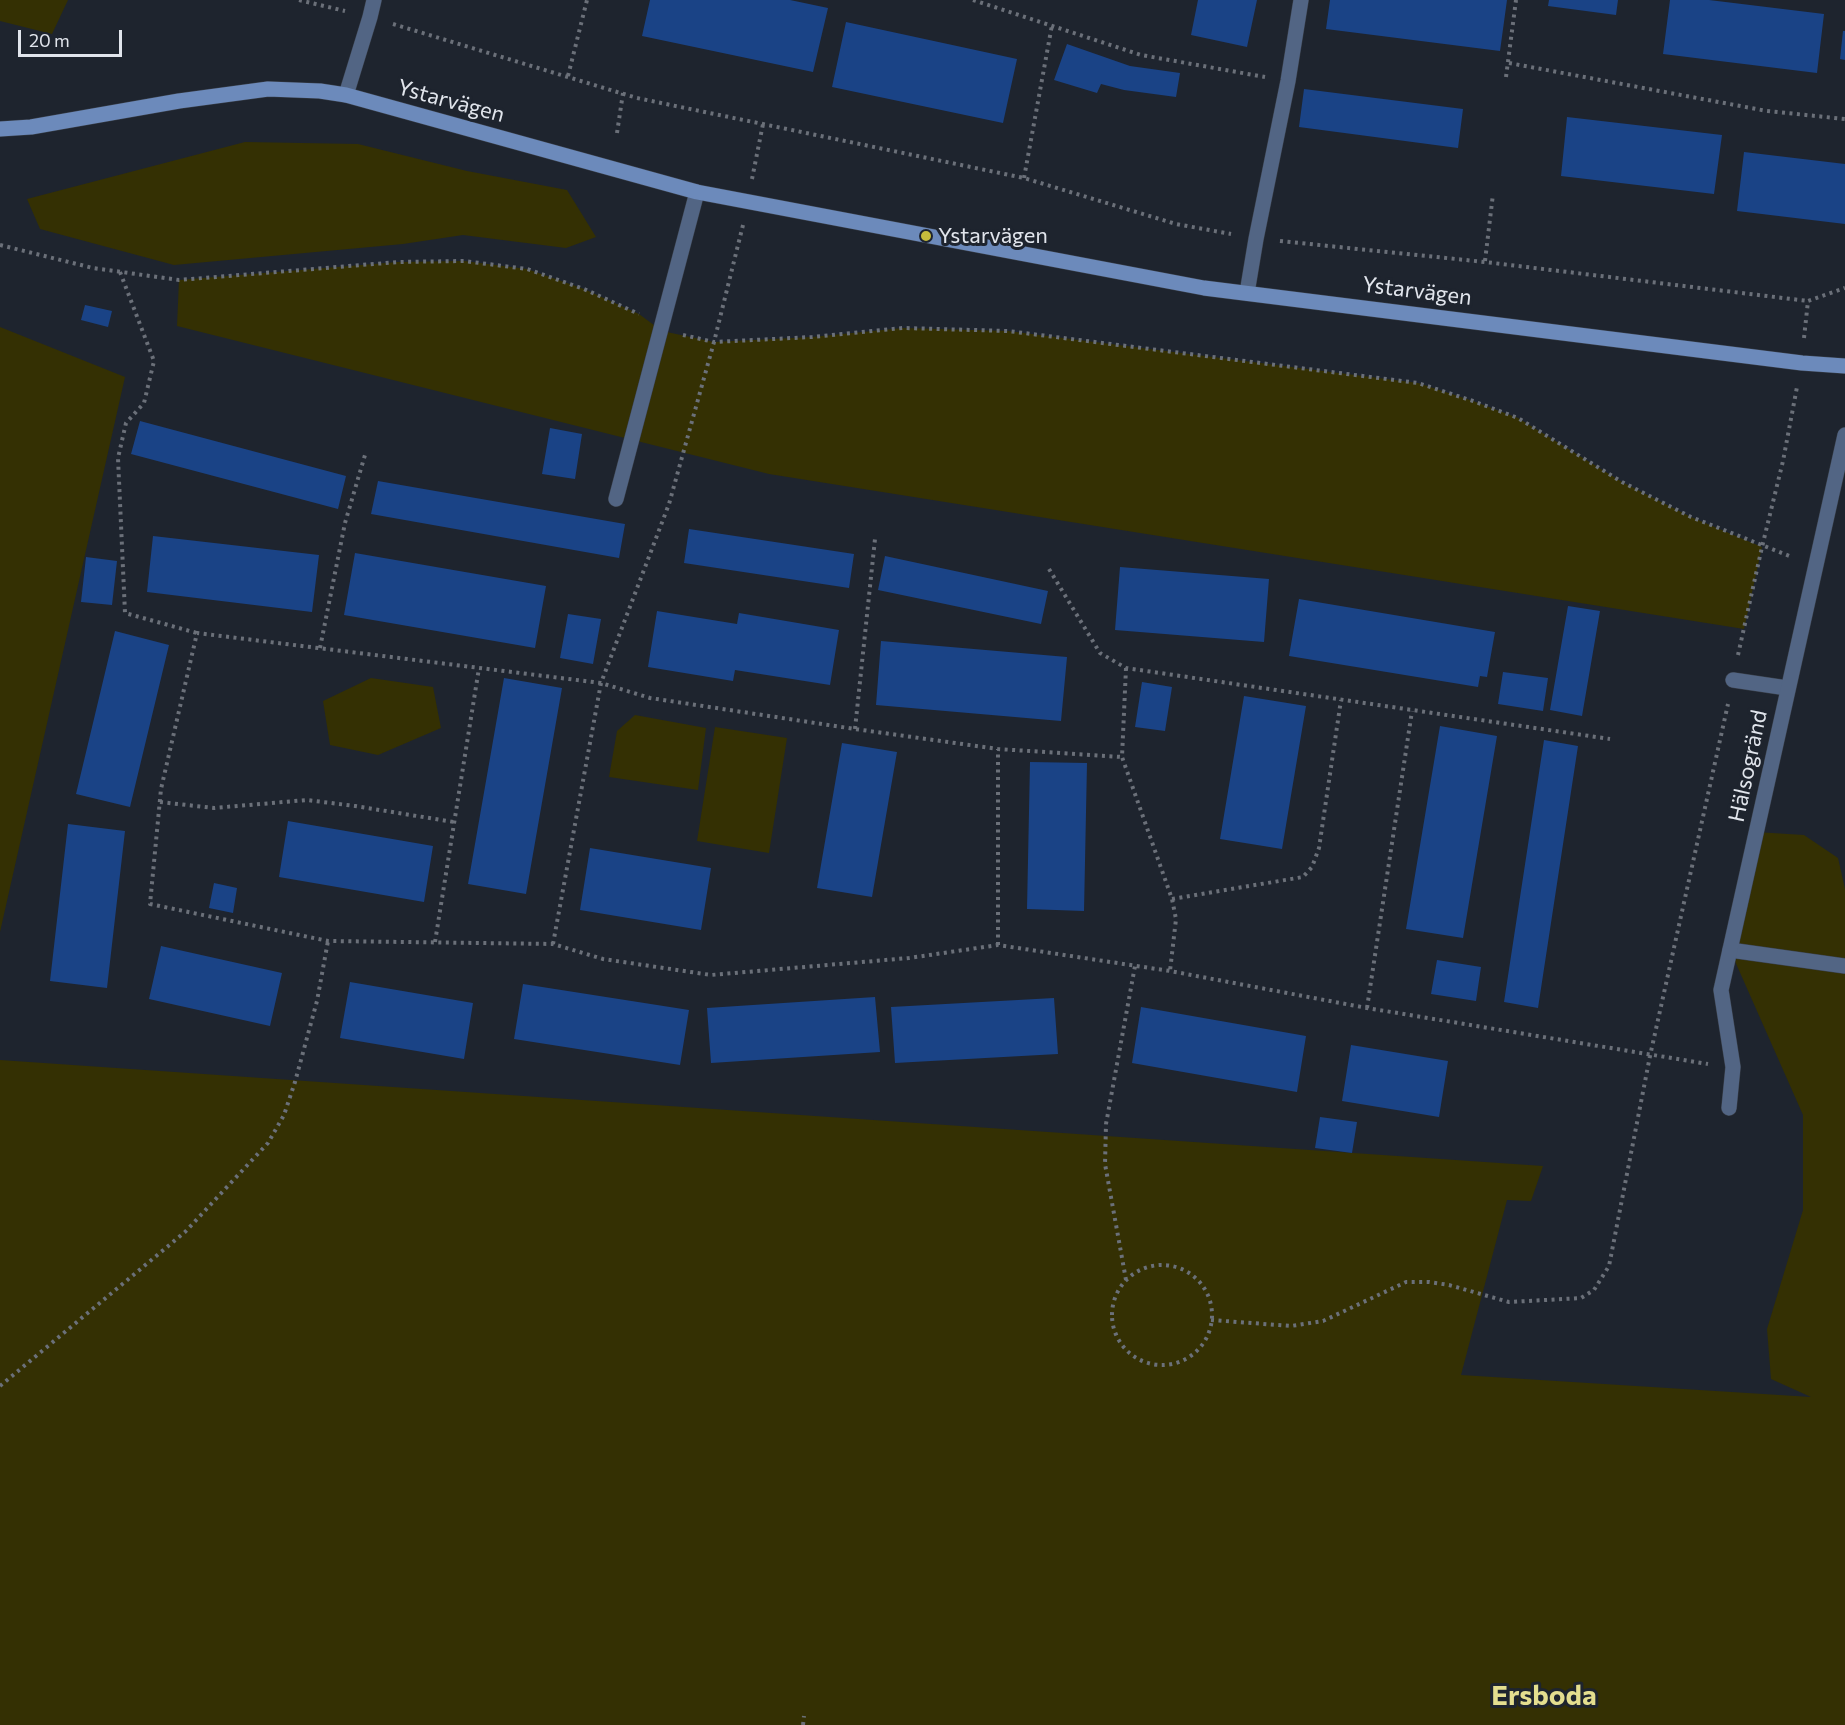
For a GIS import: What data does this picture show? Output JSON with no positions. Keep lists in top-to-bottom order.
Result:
{
  "streets": {
    "street": ["Ystarvägen", "Hälsogränd"]
  },
  "districts": ["Ersboda"],
  "places": ["Ystarvägen"],
  "scale_bar": "20 m"
}
